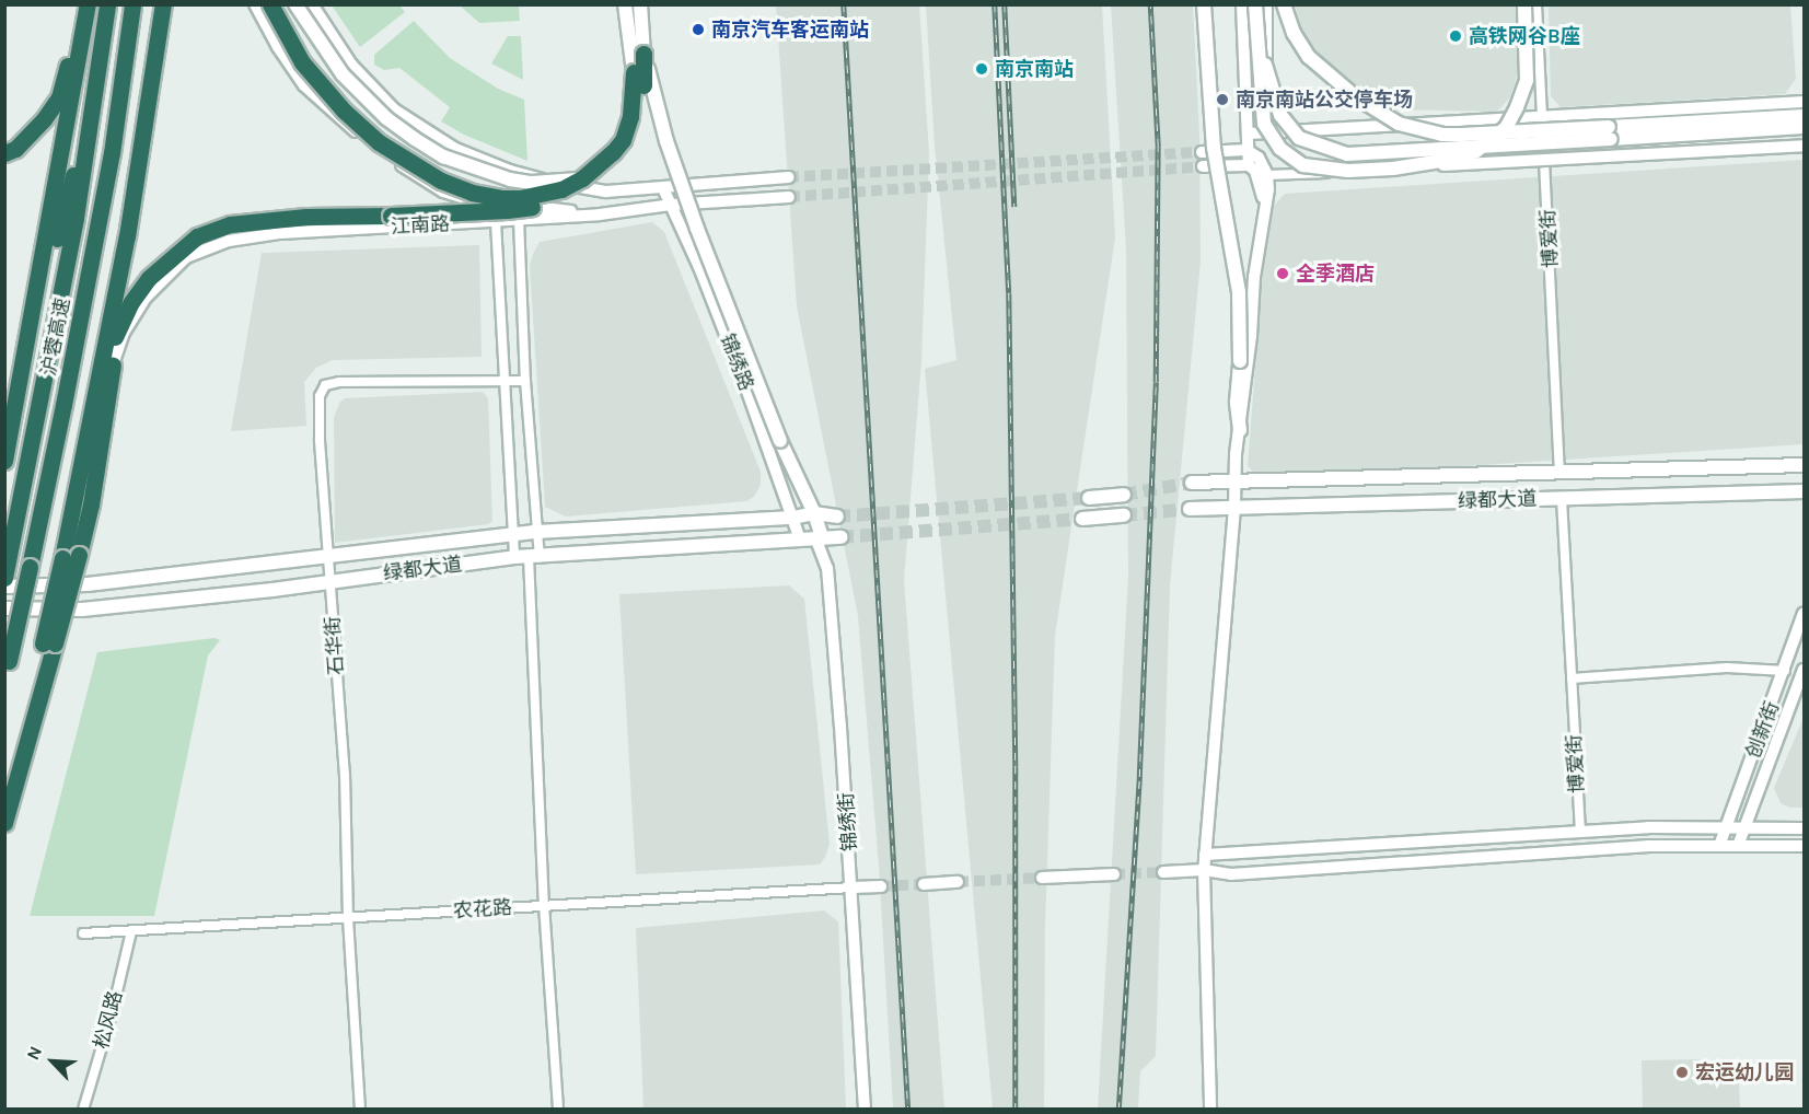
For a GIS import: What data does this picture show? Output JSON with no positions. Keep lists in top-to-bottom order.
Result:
{
  "streets": {
    "highway": ["沪蓉高速"],
    "main road": ["绿都大道"],
    "street": [
      "江南路",
      "博爱街",
      "锦绣路",
      "石华街",
      "创新街",
      "锦绣街",
      "农花路",
      "松风路"
    ]
  },
  "crossings": [
    ["江南路", "锦绣路"],
    ["博爱街", "绿都大道"],
    ["锦绣路", "绿都大道"],
    ["绿都大道", "石华街"],
    ["绿都大道", "锦绣街"],
    ["石华街", "农花路"],
    ["锦绣街", "农花路"],
    ["农花路", "松风路"]
  ],
  "places": [
    "南京汽车客运南站",
    "高铁网谷B座",
    "南京南站",
    "南京南站公交停车场",
    "全季酒店",
    "宏运幼儿园"
  ],
  "north": "top left"
}
